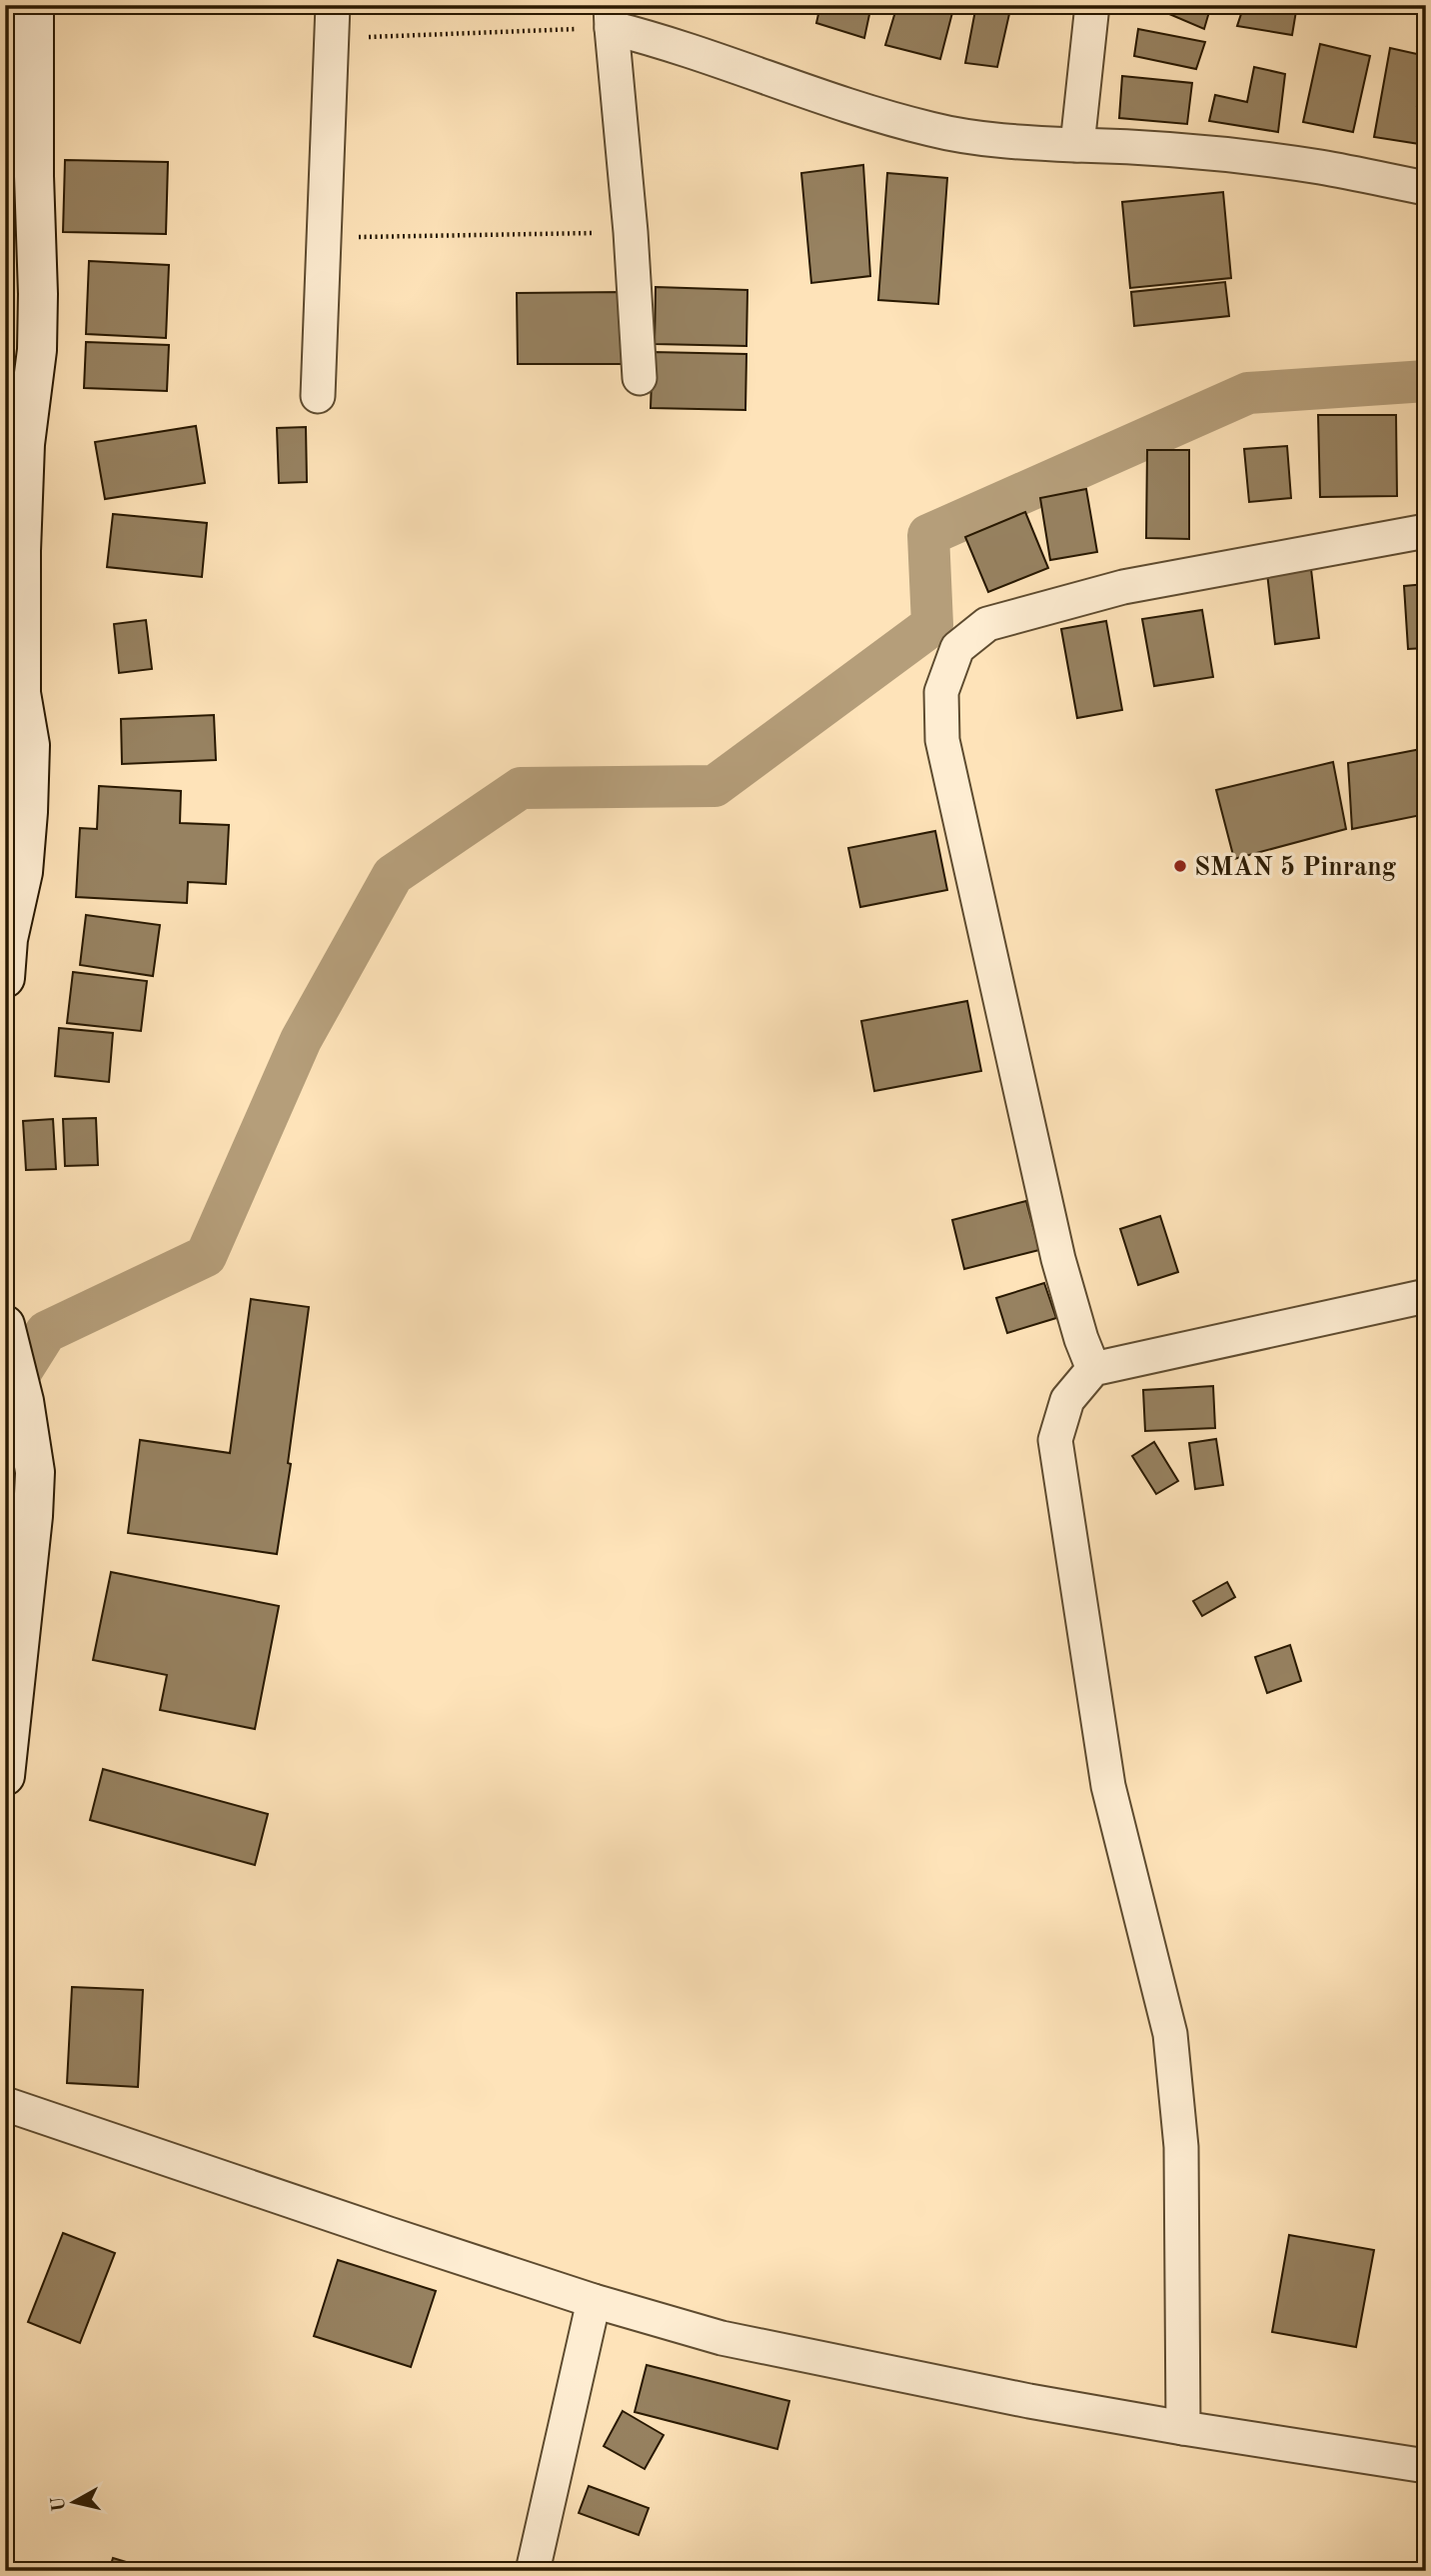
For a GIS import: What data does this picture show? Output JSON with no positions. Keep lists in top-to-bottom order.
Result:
{
  "places": ["SMAN 5 Pinrang"],
  "north": "left"
}
